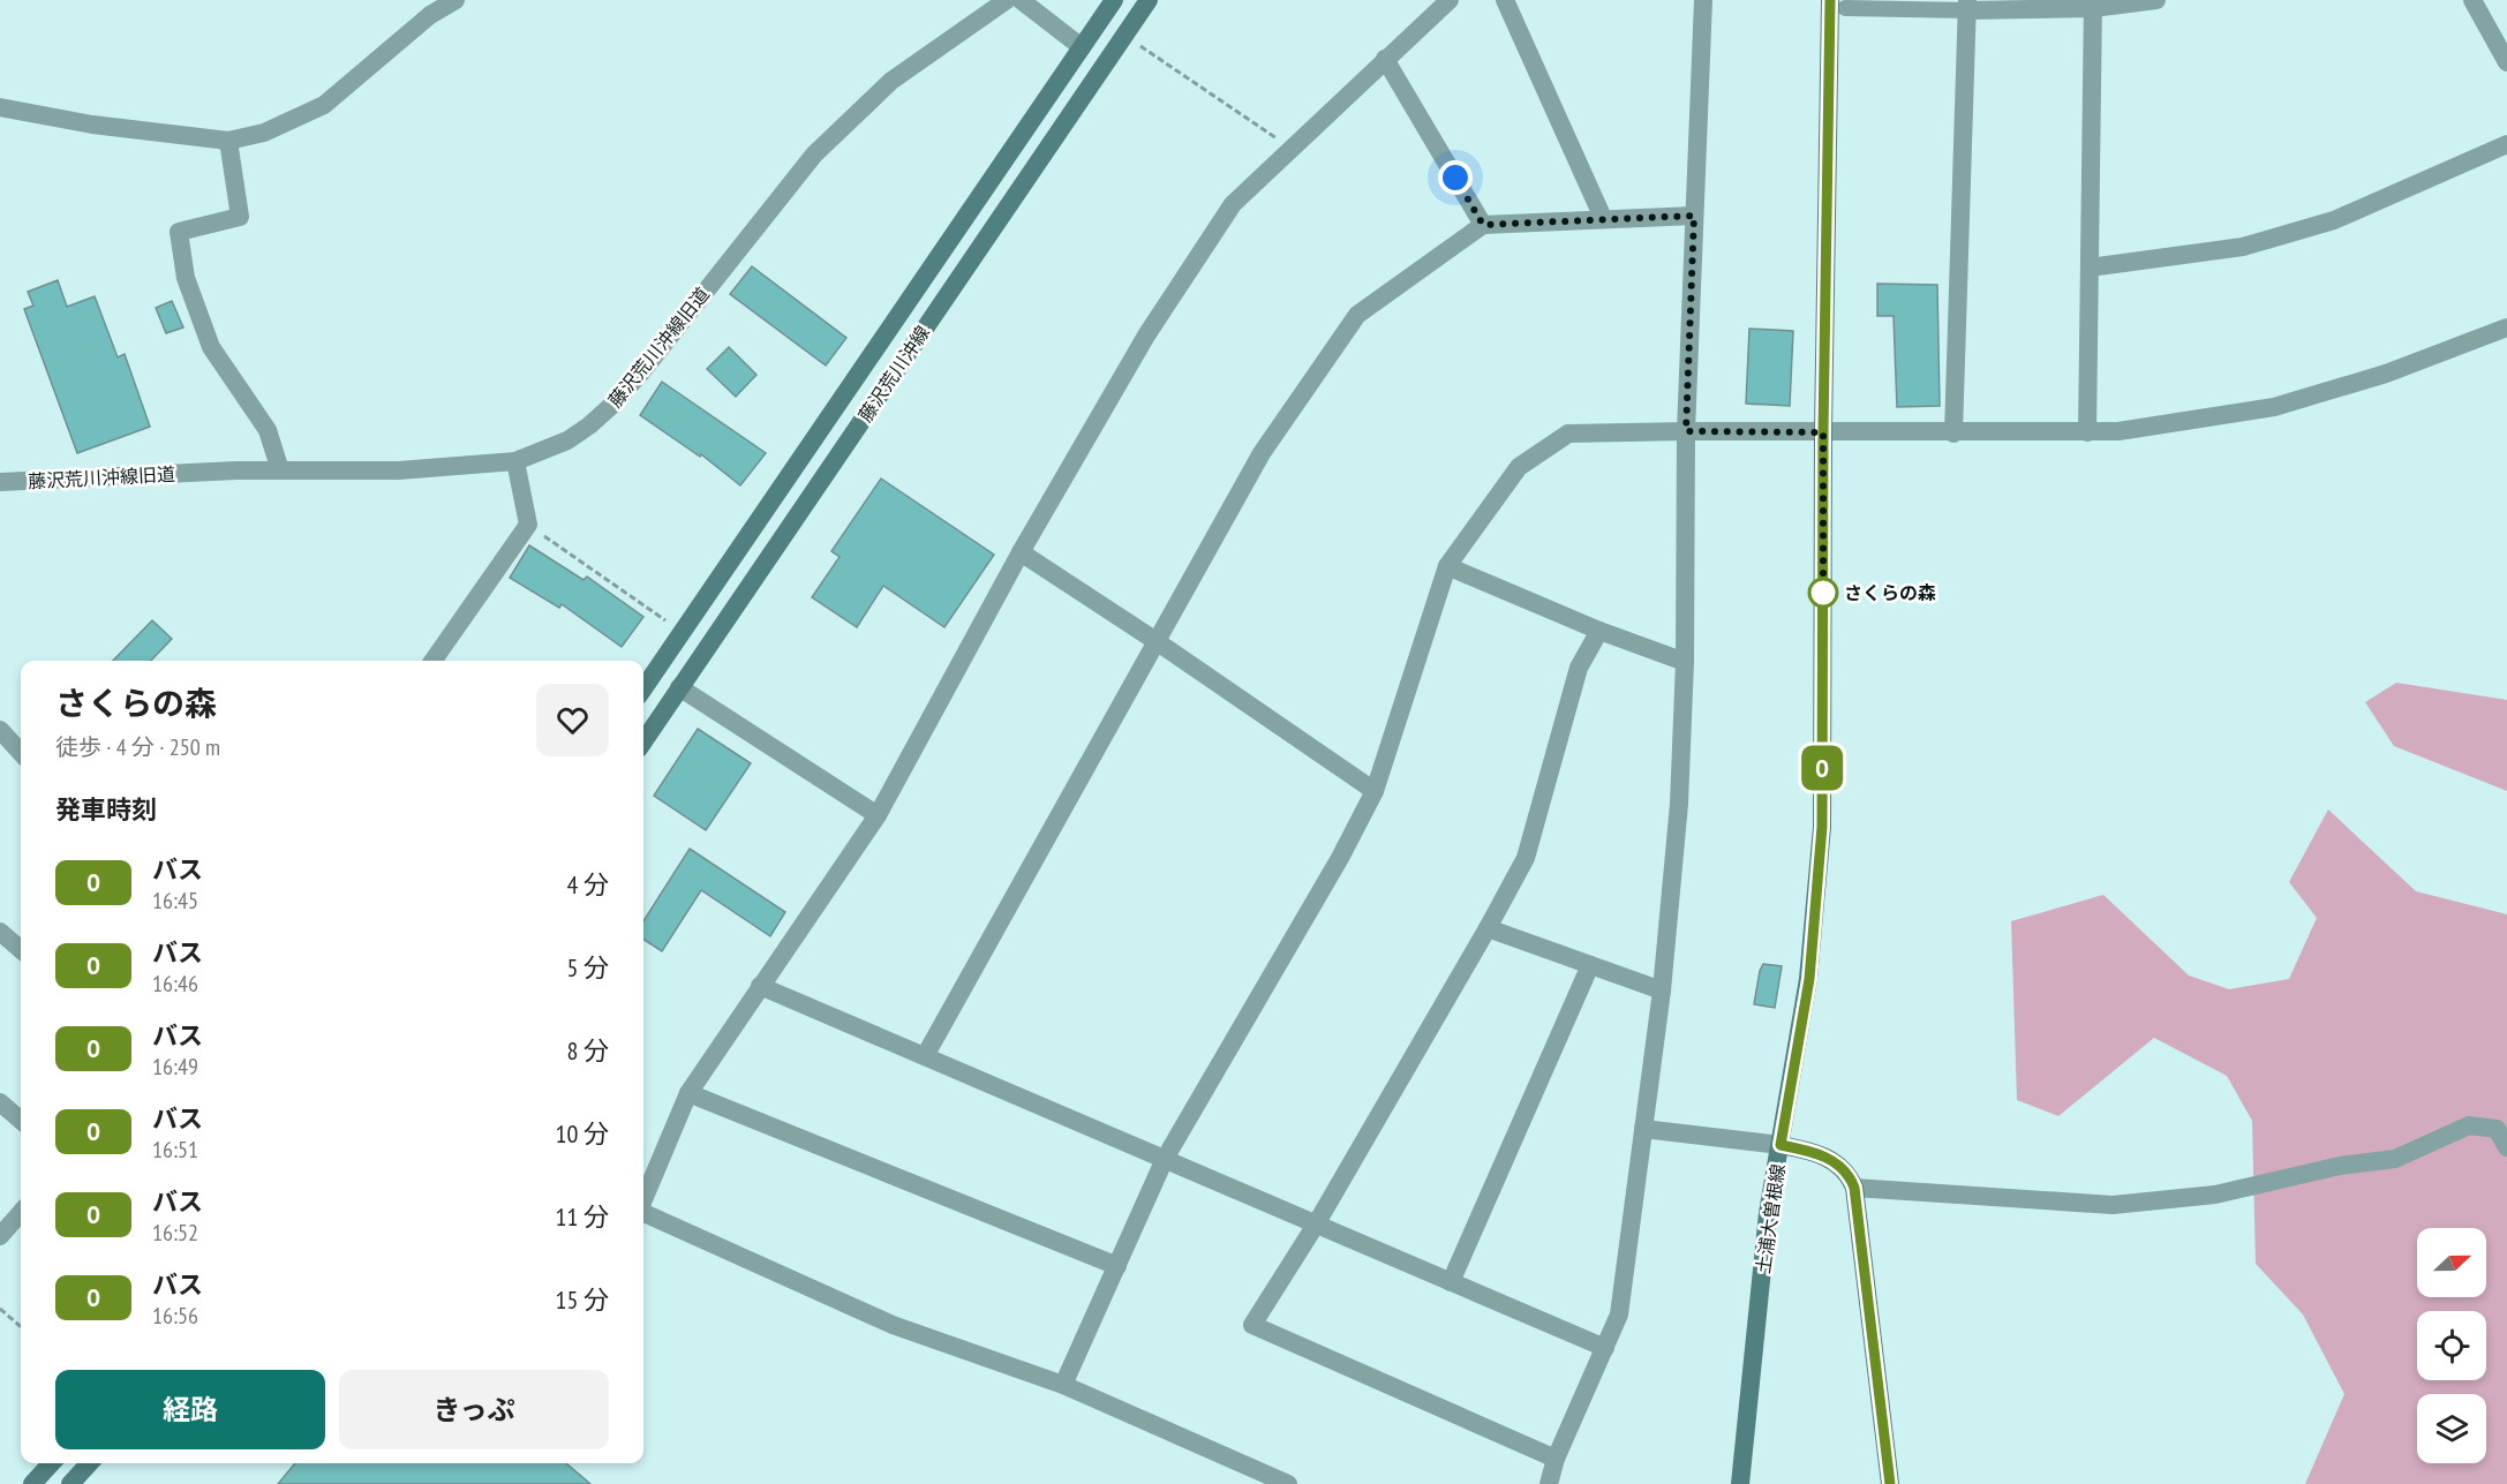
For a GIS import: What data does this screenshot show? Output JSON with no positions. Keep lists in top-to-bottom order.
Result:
{
  "streets": {
    "main road": ["藤沢荒川沖線", "土浦大曽根線"],
    "street": ["藤沢荒川沖線旧道"]
  },
  "places": ["さくらの森"],
  "lines": ["bus line O"],
  "north": "right",
  "page": {
    "on_map": "O",
    "heading": [
      ["さくらの森", "徒歩 · 4 分 · 250 m"],
      "発車時刻"
    ],
    "list": [
      {
        "mark": "O",
        "name": "バス",
        "note": "16:45",
        "value": "4 分"
      },
      {
        "mark": "O",
        "name": "バス",
        "note": "16:46",
        "value": "5 分"
      },
      {
        "mark": "O",
        "name": "バス",
        "note": "16:49",
        "value": "8 分"
      },
      {
        "mark": "O",
        "name": "バス",
        "note": "16:51",
        "value": "10 分"
      },
      {
        "mark": "O",
        "name": "バス",
        "note": "16:52",
        "value": "11 分"
      },
      {
        "mark": "O",
        "name": "バス",
        "note": "16:56",
        "value": "15 分"
      }
    ],
    "buttons": ["経路", "きっぷ"]
  }
}
